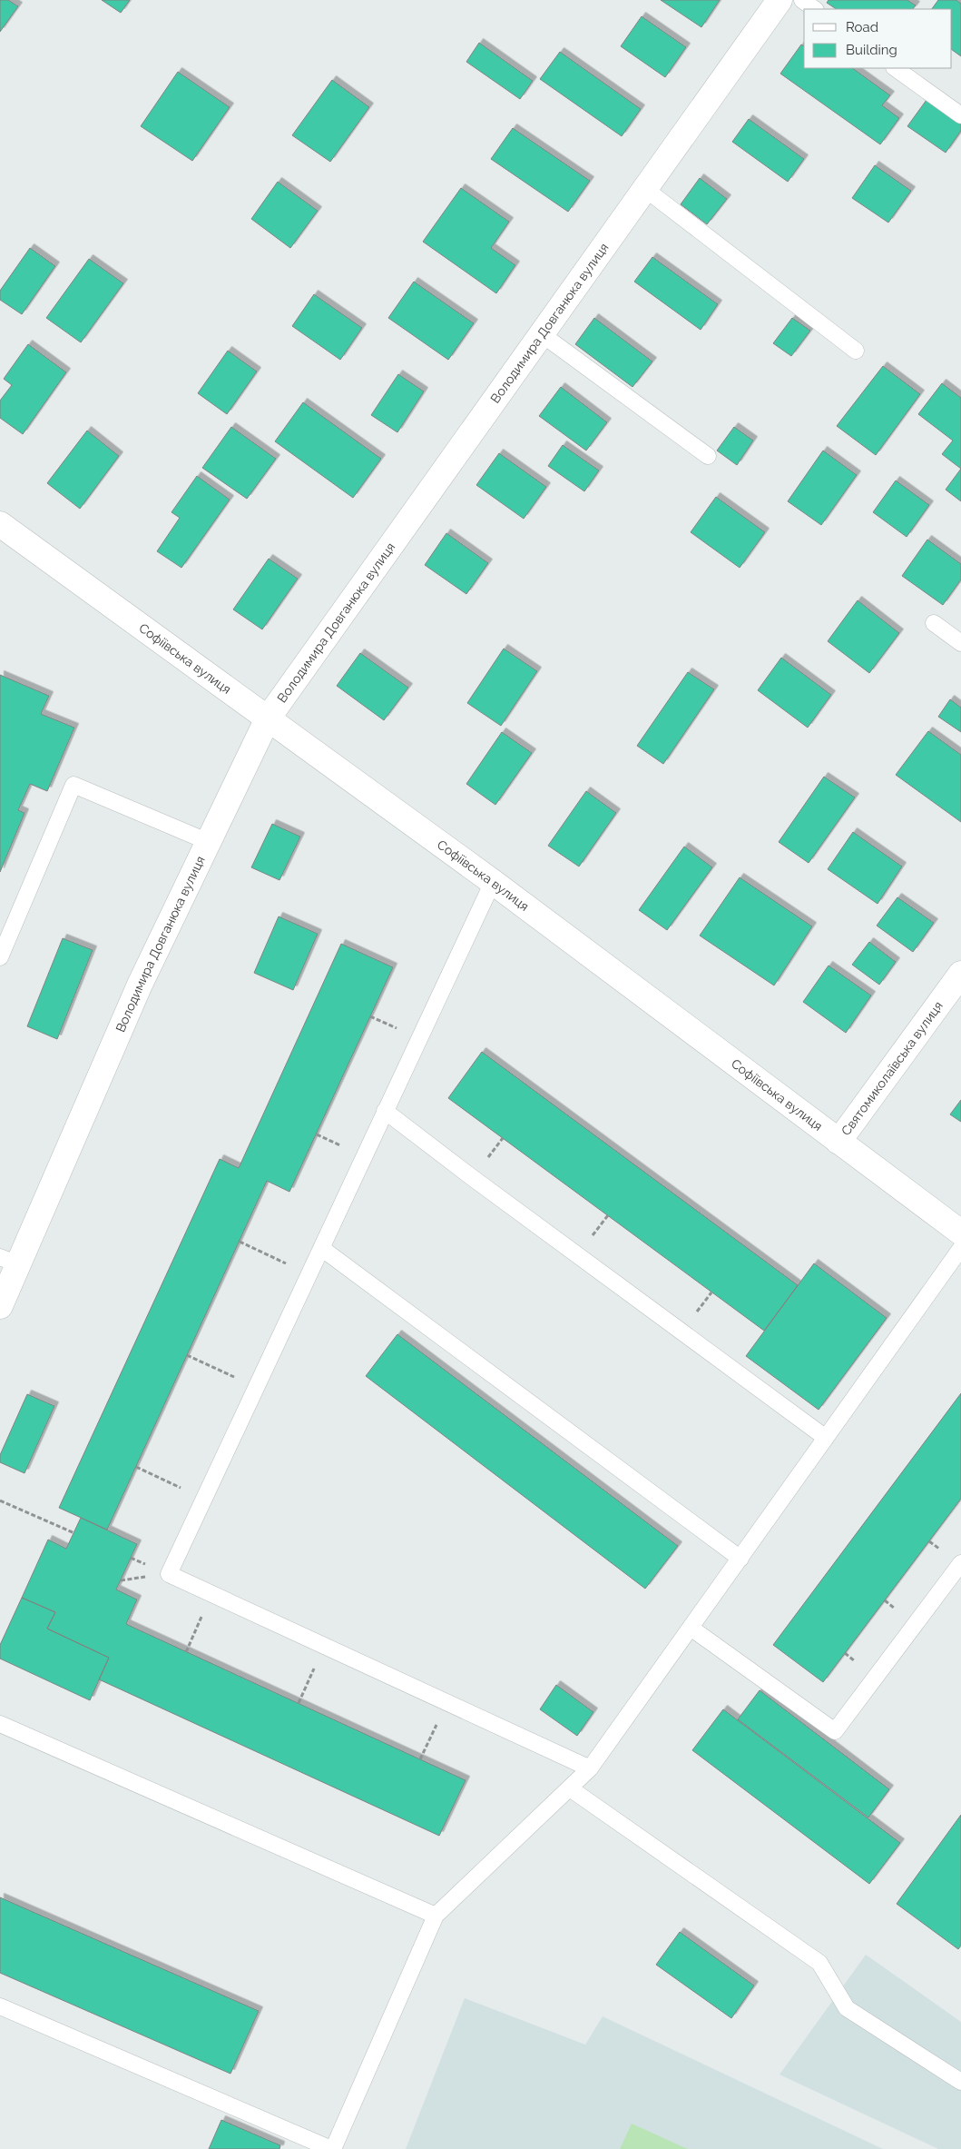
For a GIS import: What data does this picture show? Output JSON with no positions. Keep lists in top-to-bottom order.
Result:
{
  "streets": {
    "main road": ["Володимира Довганюка вулиця", "Софіївська вулиця", "Святомиколаївська вулиця"]
  },
  "crossings": [
    ["Володимира Довганюка вулиця", "Софіївська вулиця"],
    ["Софіївська вулиця", "Святомиколаївська вулиця"]
  ],
  "legend": ["Road", "Building"]
}
